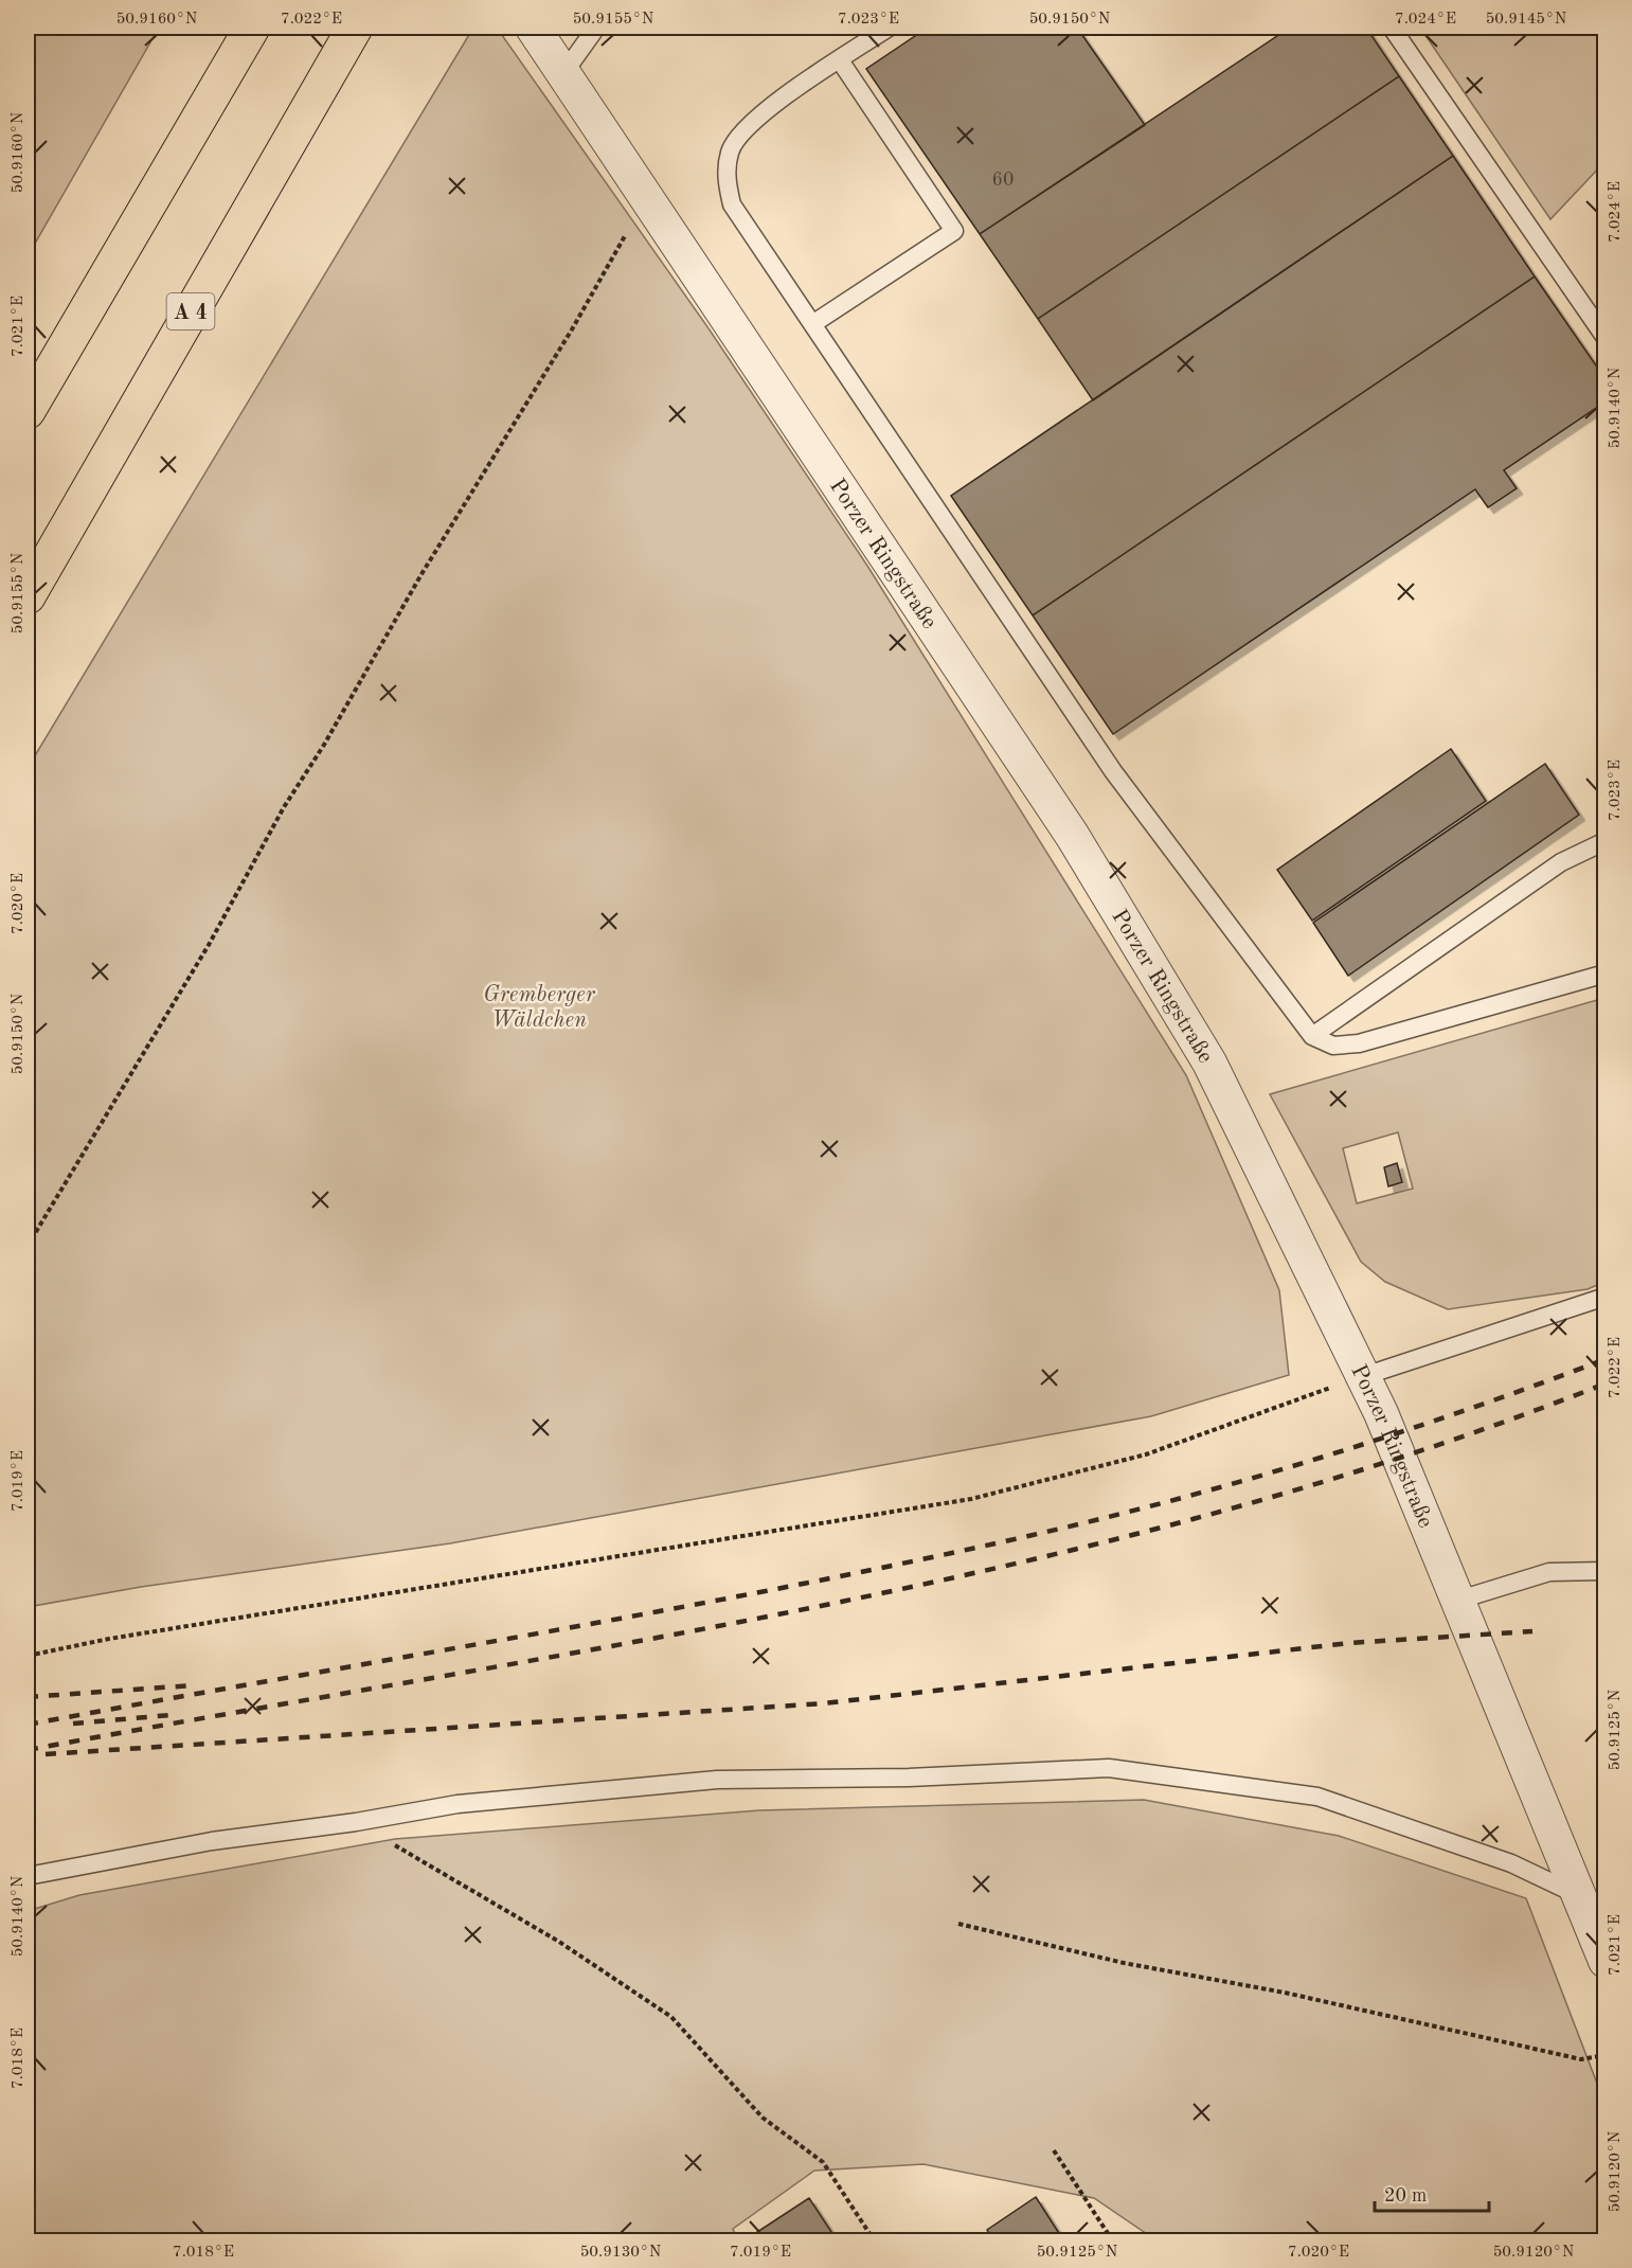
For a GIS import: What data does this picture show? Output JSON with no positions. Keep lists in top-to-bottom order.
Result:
{
  "streets": {
    "highway": ["A 4"],
    "street": ["Porzer Ringstraße"]
  },
  "parks": ["Gremberger Wäldchen"],
  "house_numbers": ["60"],
  "scale_bar": "20 m",
  "coordinates": [
    "50.9160°N",
    "7.022°E",
    "50.9155°N",
    "7.023°E",
    "50.9150°N",
    "7.024°E",
    "50.9145°N",
    "7.021°E",
    "50.9140°N",
    "7.020°E",
    "7.019°E",
    "50.9125°N",
    "7.018°E",
    "50.9120°N",
    "50.9130°N"
  ]
}
